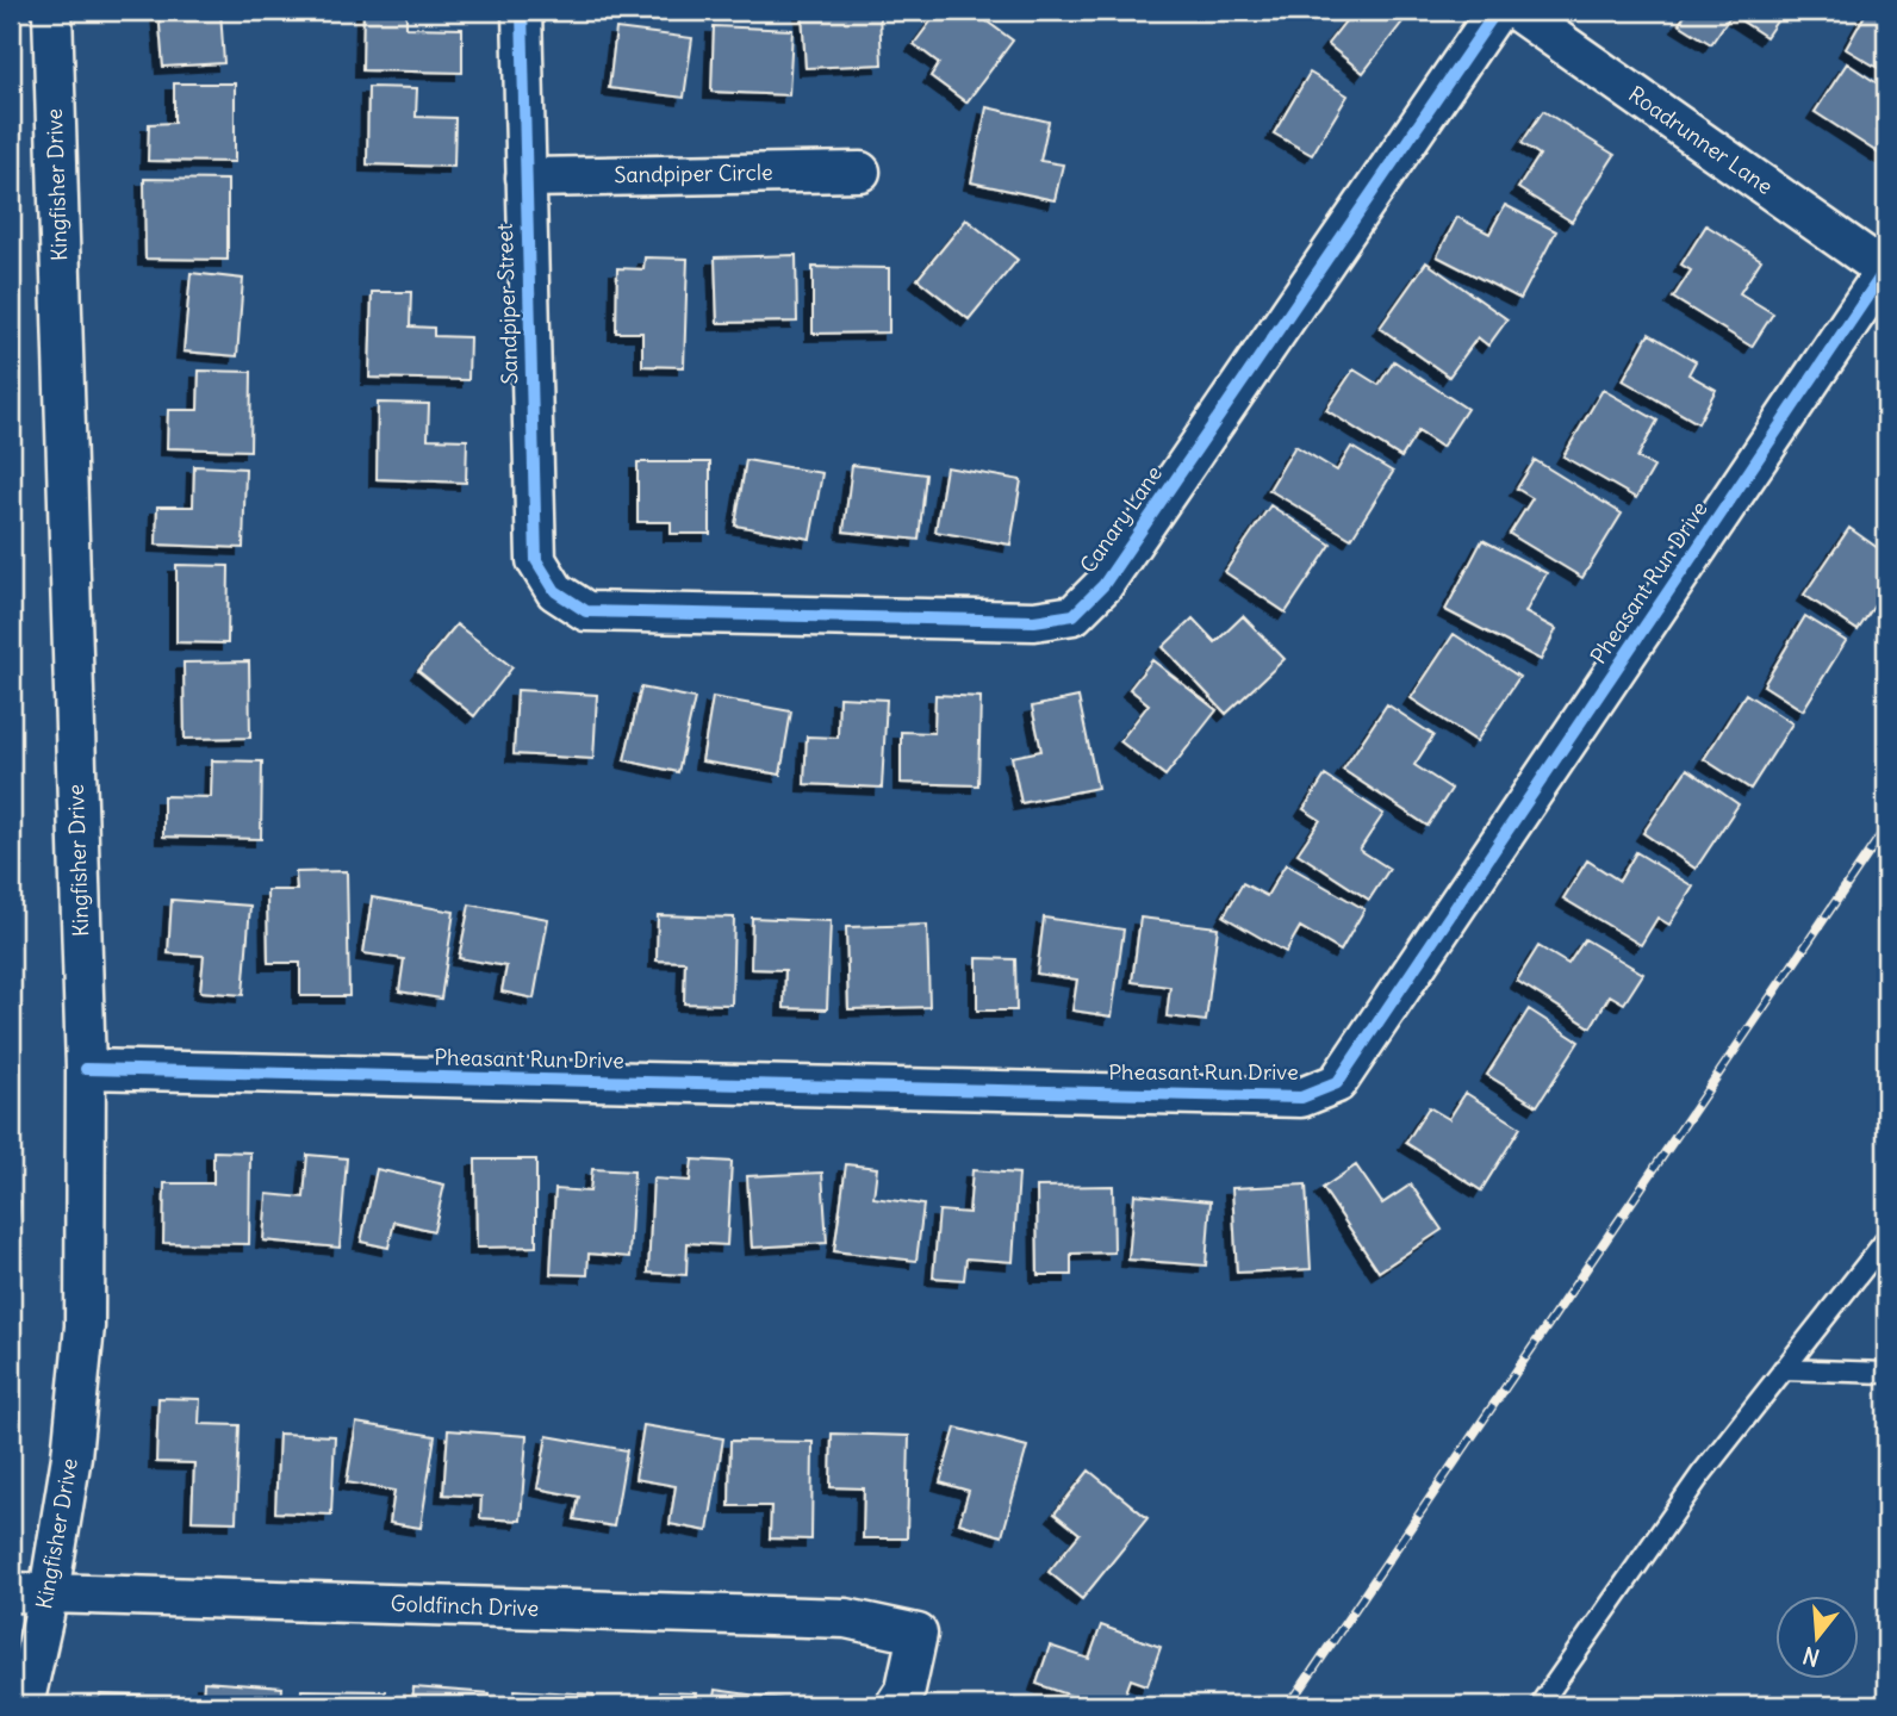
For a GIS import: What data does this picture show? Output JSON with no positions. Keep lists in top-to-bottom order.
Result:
{
  "streets": {
    "street": [
      "Roadrunner Lane",
      "Sandpiper Circle",
      "Kingfisher Drive",
      "Sandpiper Street",
      "Canary Lane",
      "Pheasant Run Drive",
      "Goldfinch Drive"
    ]
  },
  "crossings": [
    ["Roadrunner Lane", "Pheasant Run Drive"],
    ["Sandpiper Circle", "Sandpiper Street"],
    ["Kingfisher Drive", "Pheasant Run Drive"],
    ["Kingfisher Drive", "Goldfinch Drive"],
    ["Sandpiper Street", "Canary Lane"]
  ],
  "north": "bottom"
}
